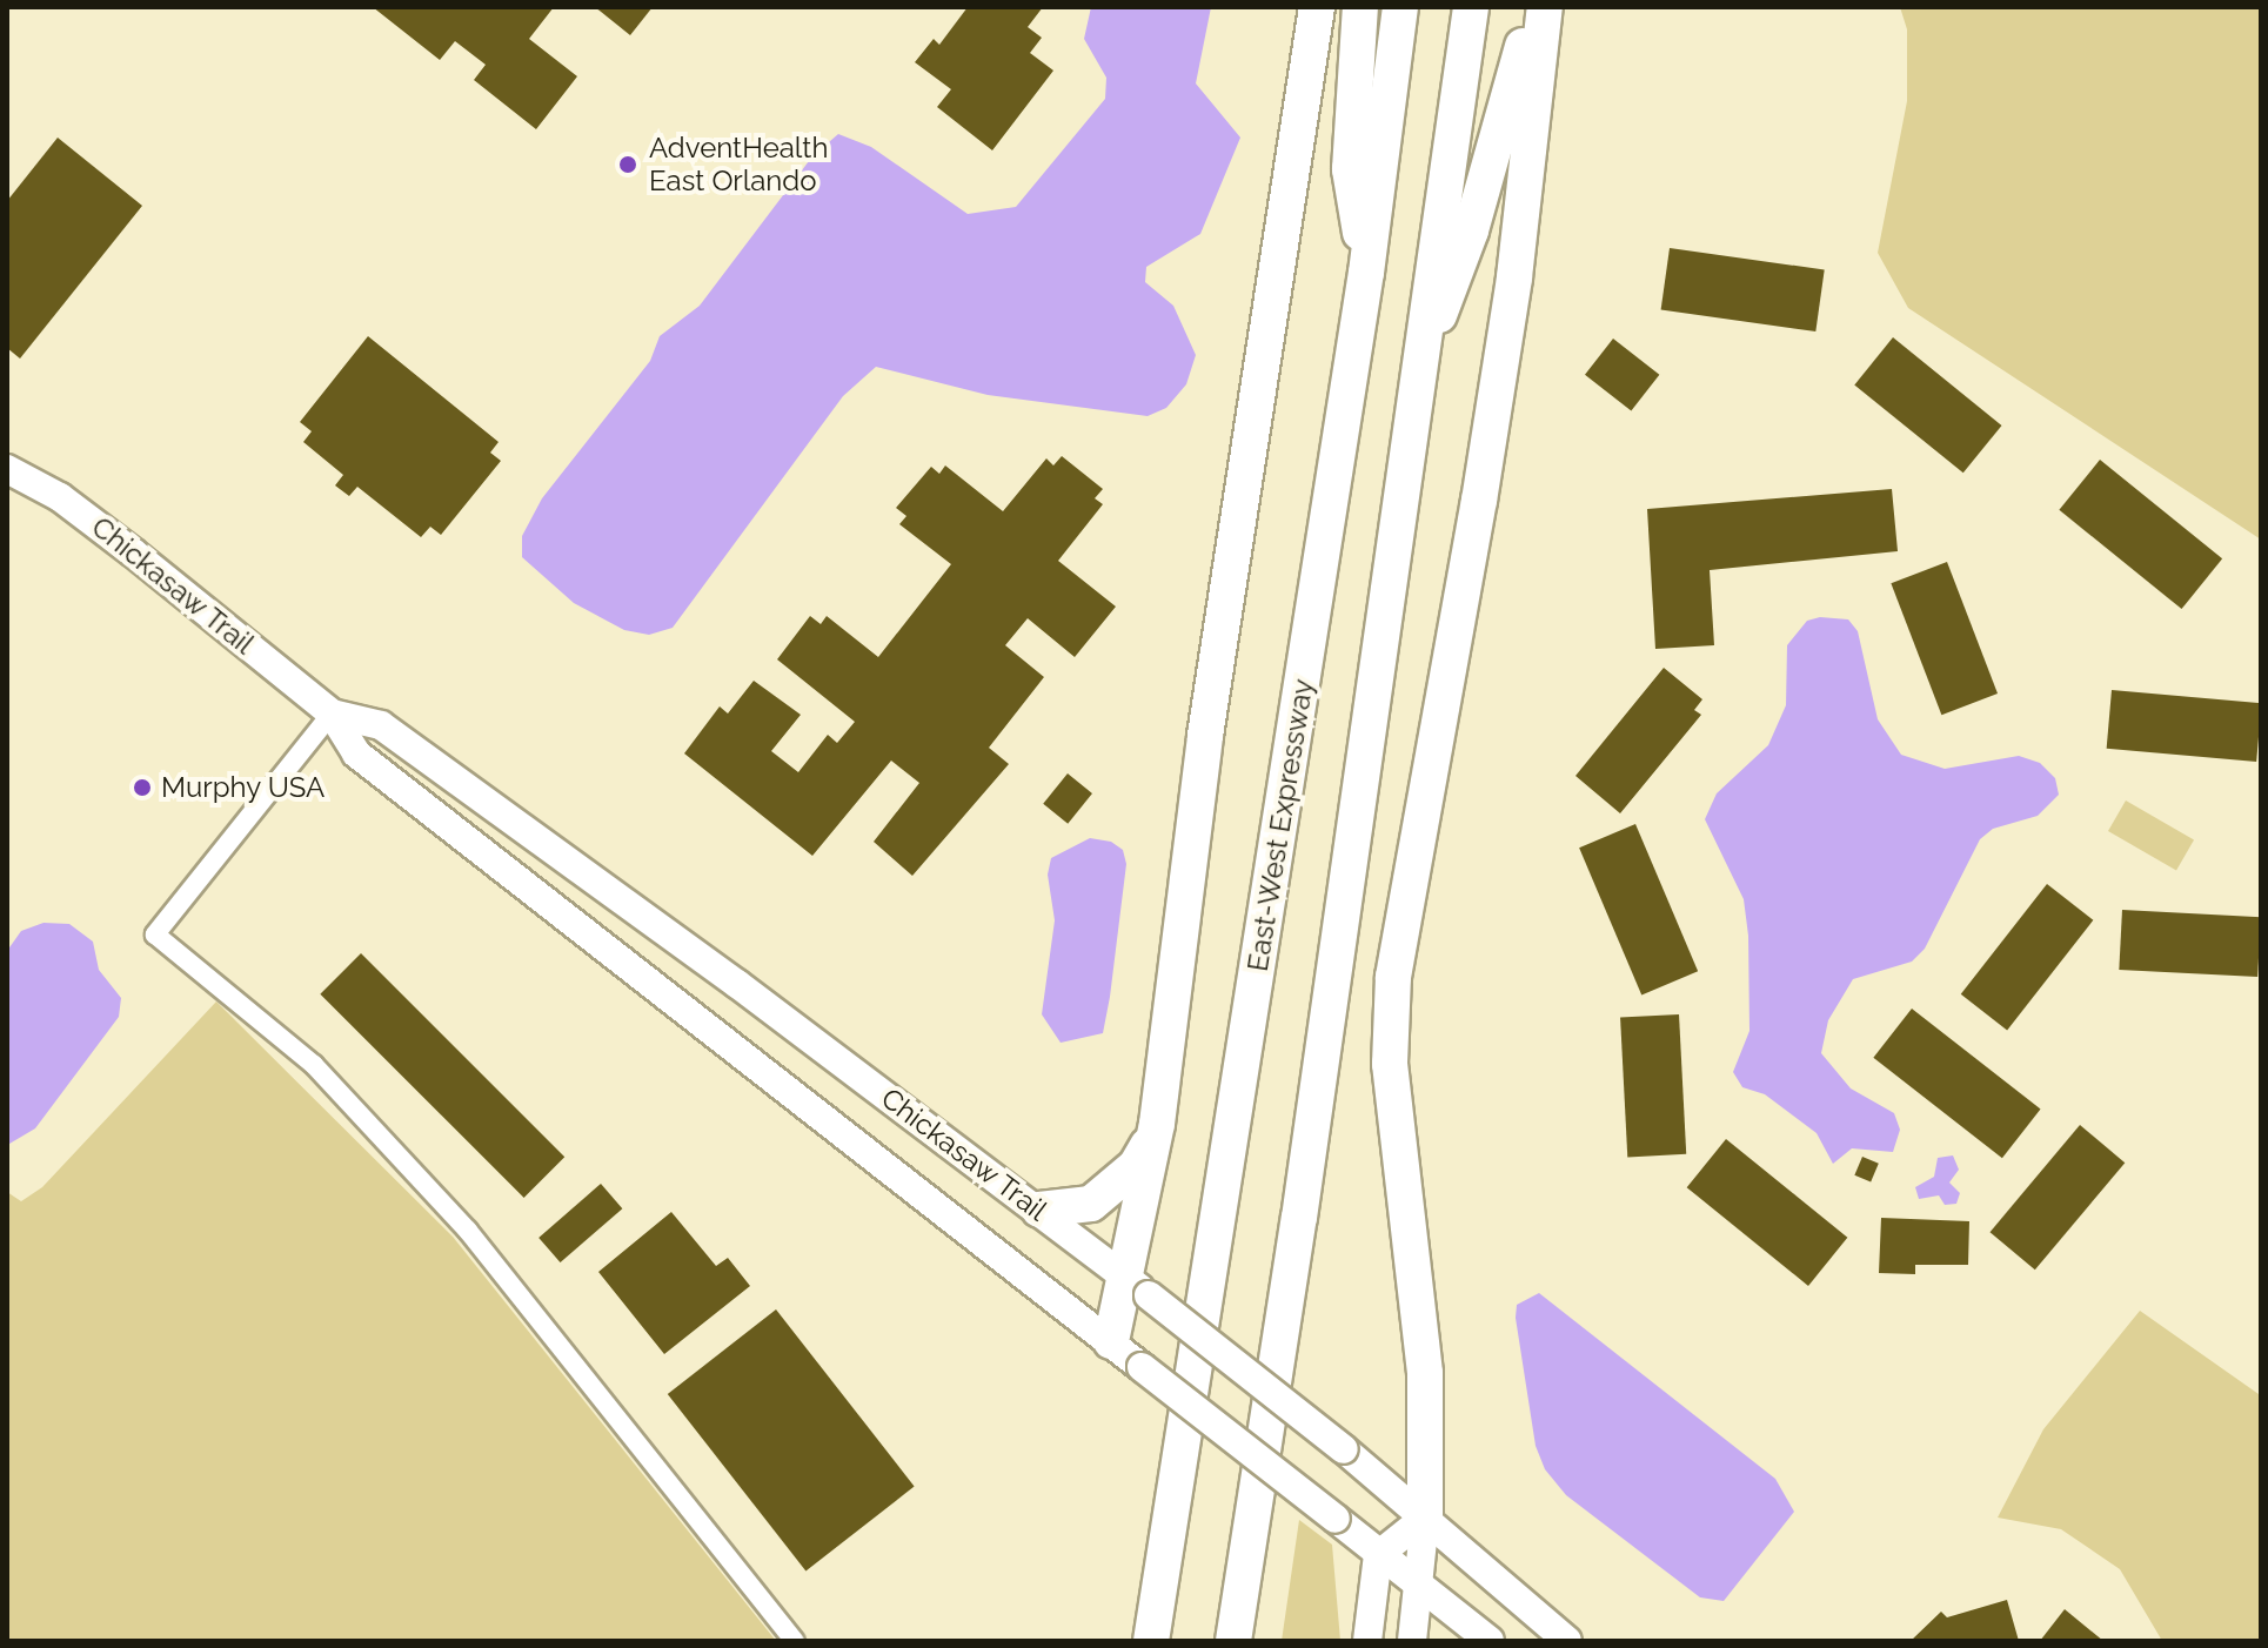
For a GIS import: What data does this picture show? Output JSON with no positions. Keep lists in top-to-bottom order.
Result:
{
  "streets": {
    "highway": ["East-West Expressway"],
    "street": ["Chickasaw Trail"]
  },
  "places": ["AdventHealth East Orlando", "Murphy USA"]
}
